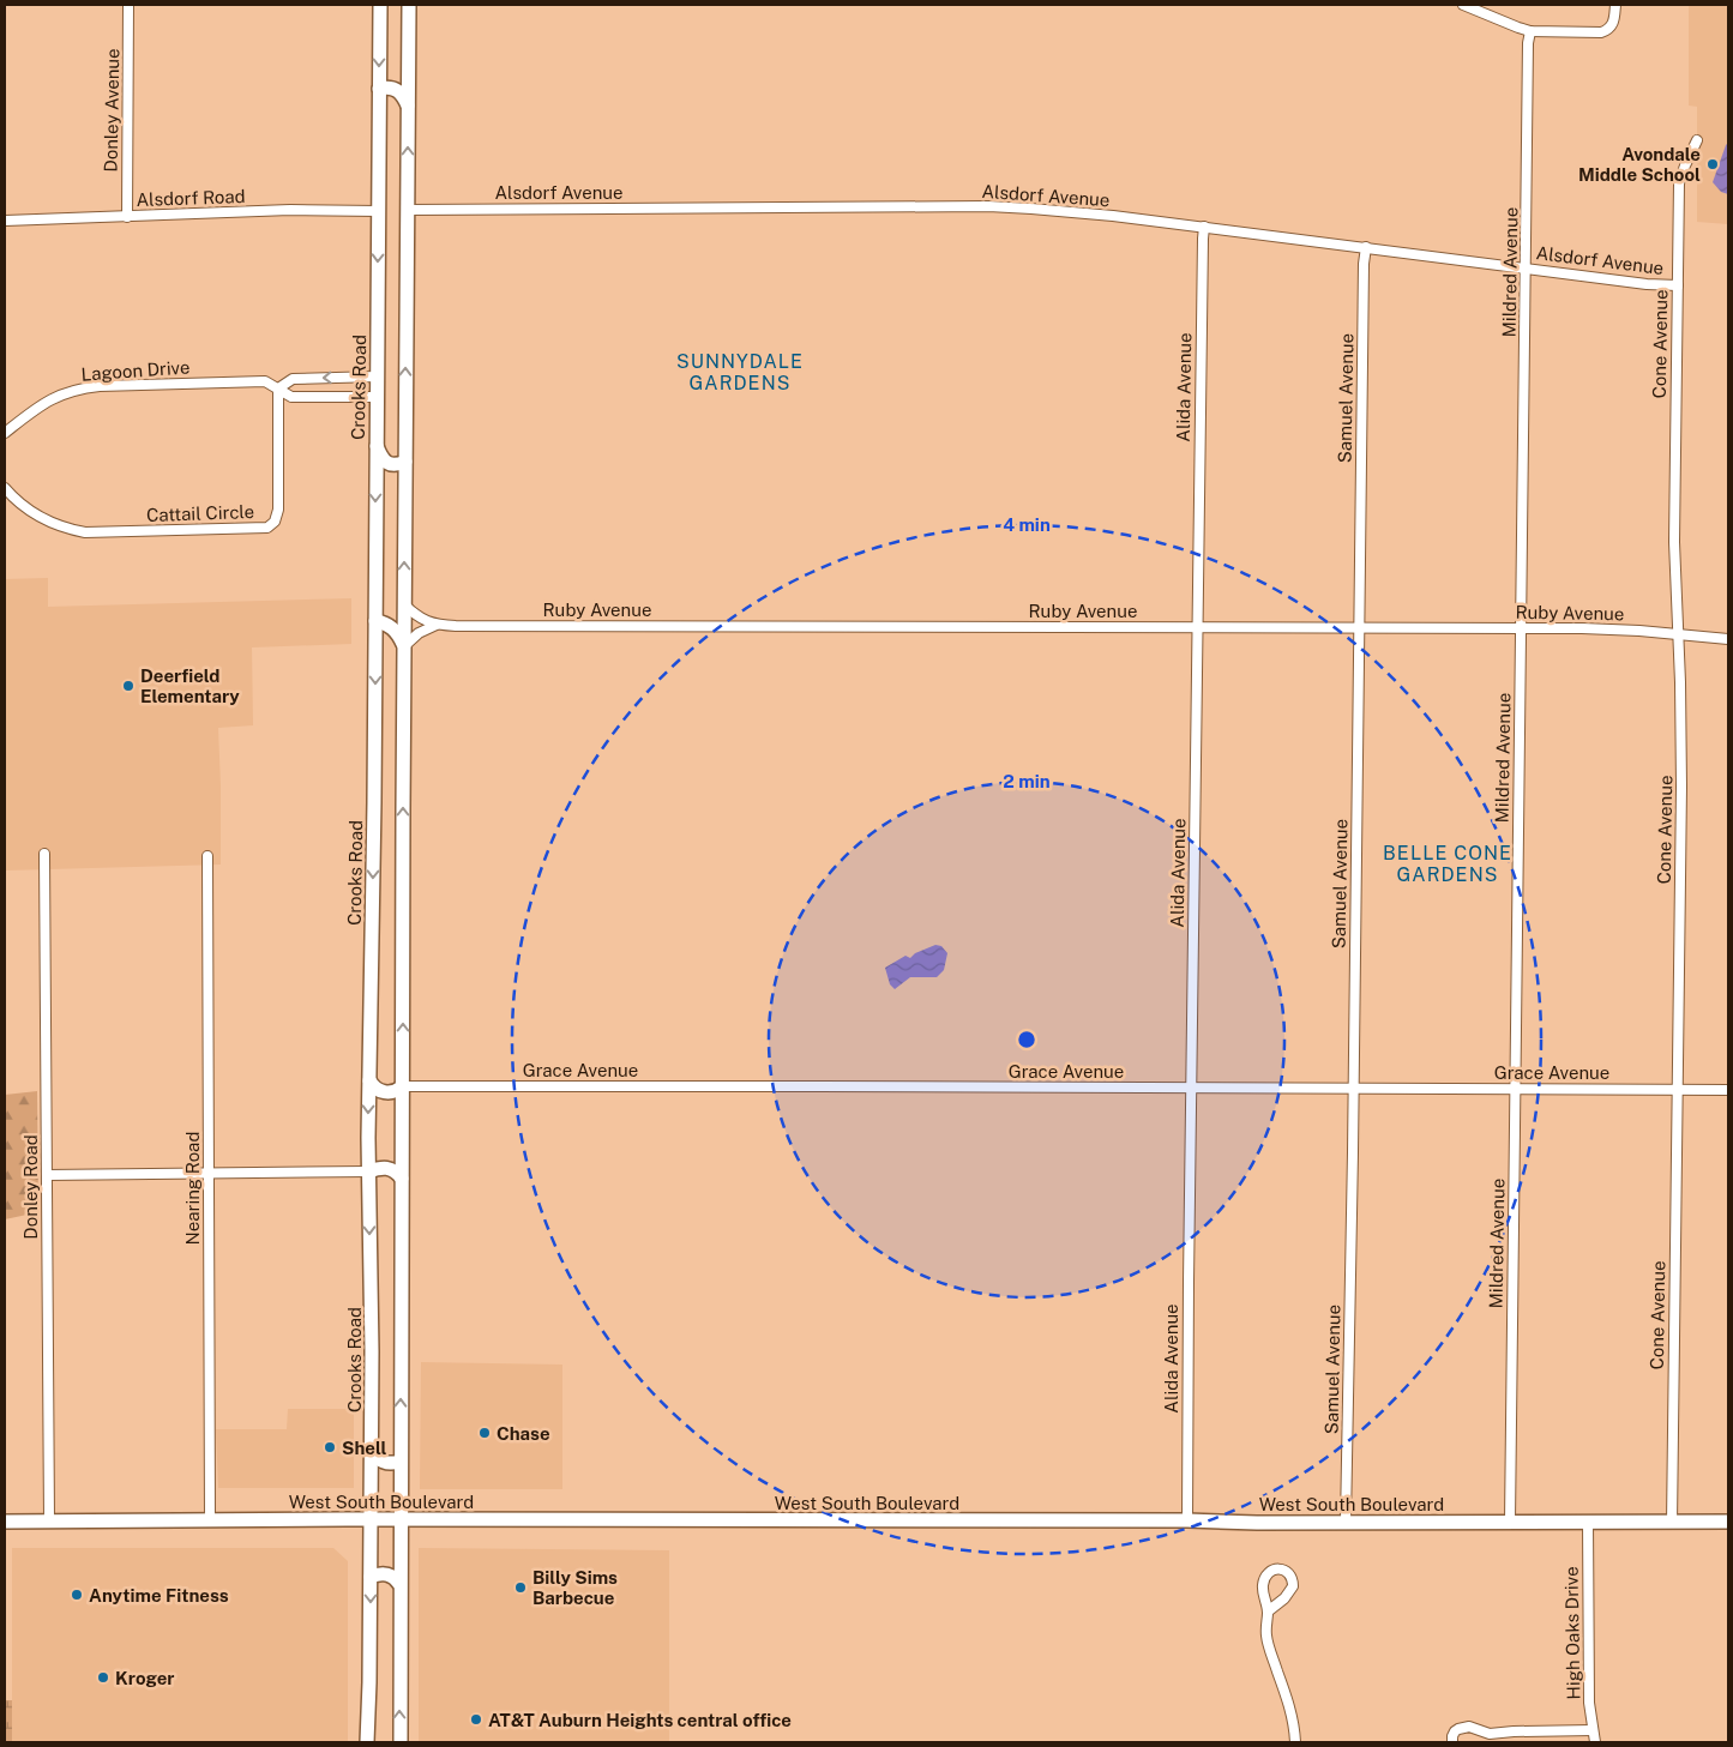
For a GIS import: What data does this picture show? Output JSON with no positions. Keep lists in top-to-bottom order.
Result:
{
  "streets": {
    "main road": ["Crooks Road", "West South Boulevard"],
    "street": [
      "Donley Avenue",
      "Alsdorf Avenue",
      "Alsdorf Road",
      "Mildred Avenue",
      "Cone Avenue",
      "Lagoon Drive",
      "Alida Avenue",
      "Samuel Avenue",
      "Cattail Circle",
      "Ruby Avenue",
      "Grace Avenue",
      "Donley Road",
      "Nearing Road",
      "High Oaks Drive"
    ]
  },
  "crossings": [
    ["Donley Avenue", "Alsdorf Road"],
    ["Alsdorf Avenue", "Mildred Avenue"],
    ["Alsdorf Avenue", "Cone Avenue"],
    ["Alsdorf Avenue", "Alida Avenue"],
    ["Alsdorf Avenue", "Samuel Avenue"],
    ["Alsdorf Road", "Crooks Road"],
    ["Mildred Avenue", "Ruby Avenue"],
    ["Mildred Avenue", "Grace Avenue"],
    ["Mildred Avenue", "West South Boulevard"],
    ["Cone Avenue", "Ruby Avenue"],
    ["Cone Avenue", "Grace Avenue"],
    ["Cone Avenue", "West South Boulevard"],
    ["Lagoon Drive", "Crooks Road"],
    ["Lagoon Drive", "Cattail Circle"],
    ["Crooks Road", "West South Boulevard"],
    ["Alida Avenue", "Ruby Avenue"],
    ["Alida Avenue", "Grace Avenue"],
    ["Alida Avenue", "West South Boulevard"],
    ["Samuel Avenue", "Ruby Avenue"],
    ["Samuel Avenue", "Grace Avenue"],
    ["Samuel Avenue", "West South Boulevard"],
    ["Donley Road", "West South Boulevard"],
    ["Nearing Road", "West South Boulevard"],
    ["West South Boulevard", "High Oaks Drive"]
  ],
  "districts": ["SUNNYDALE GARDENS", "BELLE CONE GARDENS"],
  "places": [
    "Avondale Middle School",
    "Deerfield Elementary",
    "Chase",
    "Shell",
    "Billy Sims Barbecue",
    "Anytime Fitness",
    "Kroger",
    "AT&T Auburn Heights central office"
  ],
  "rings": ["4 min", "2 min"]
}
